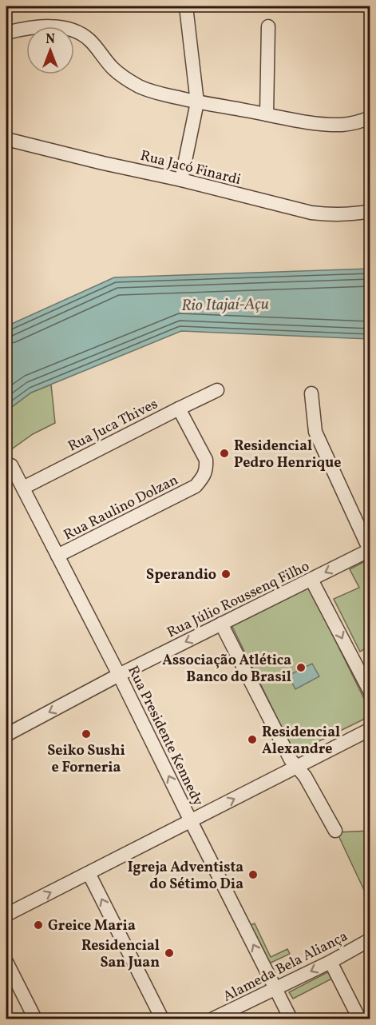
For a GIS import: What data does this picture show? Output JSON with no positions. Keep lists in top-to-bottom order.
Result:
{
  "streets": {
    "street": [
      "Rua Jacó Finardi",
      "Rua Juca Thives",
      "Rua Raulino Dolzan",
      "Rua Júlio Roussenq Filho",
      "Rua Presidente Kennedy",
      "Alameda Bela Aliança"
    ]
  },
  "crossings": [
    ["Rua Juca Thives", "Rua Raulino Dolzan"],
    ["Rua Juca Thives", "Rua Presidente Kennedy"],
    ["Rua Raulino Dolzan", "Rua Presidente Kennedy"],
    ["Rua Júlio Roussenq Filho", "Rua Presidente Kennedy"],
    ["Rua Presidente Kennedy", "Alameda Bela Aliança"]
  ],
  "one_way": ["Rua Júlio Roussenq Filho"],
  "water": ["Rio Itajaí-Açu"],
  "places": [
    "Residencial Pedro Henrique",
    "Sperandio",
    "Associação Atlética Banco do Brasil",
    "Seiko Sushi e Forneria",
    "Residencial Alexandre",
    "Igreja Adventista do Sétimo Dia",
    "Greice Maria",
    "Residencial San Juan"
  ],
  "north": "top"
}
